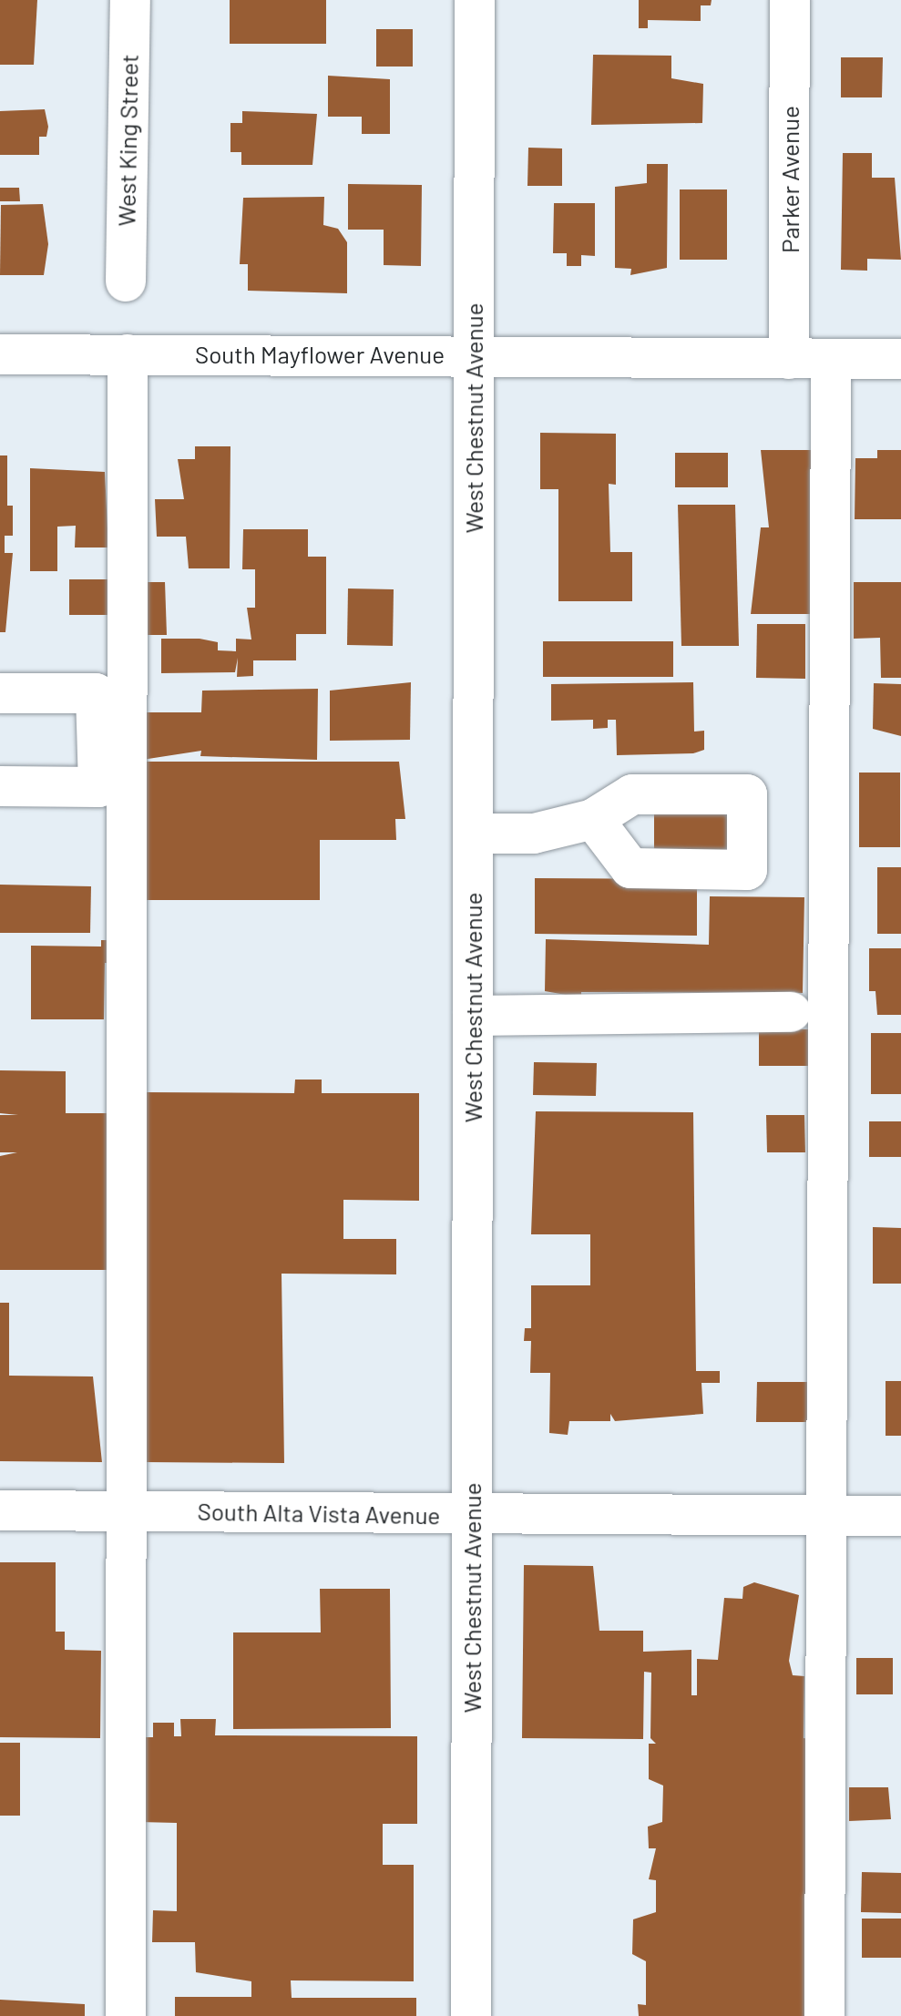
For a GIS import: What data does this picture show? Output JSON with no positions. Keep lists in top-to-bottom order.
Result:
{
  "streets": {
    "street": [
      "West King Street",
      "Parker Avenue",
      "South Mayflower Avenue",
      "West Chestnut Avenue",
      "South Alta Vista Avenue"
    ]
  },
  "crossings": [
    ["Parker Avenue", "South Mayflower Avenue"],
    ["South Mayflower Avenue", "West Chestnut Avenue"],
    ["West Chestnut Avenue", "South Alta Vista Avenue"]
  ]
}
